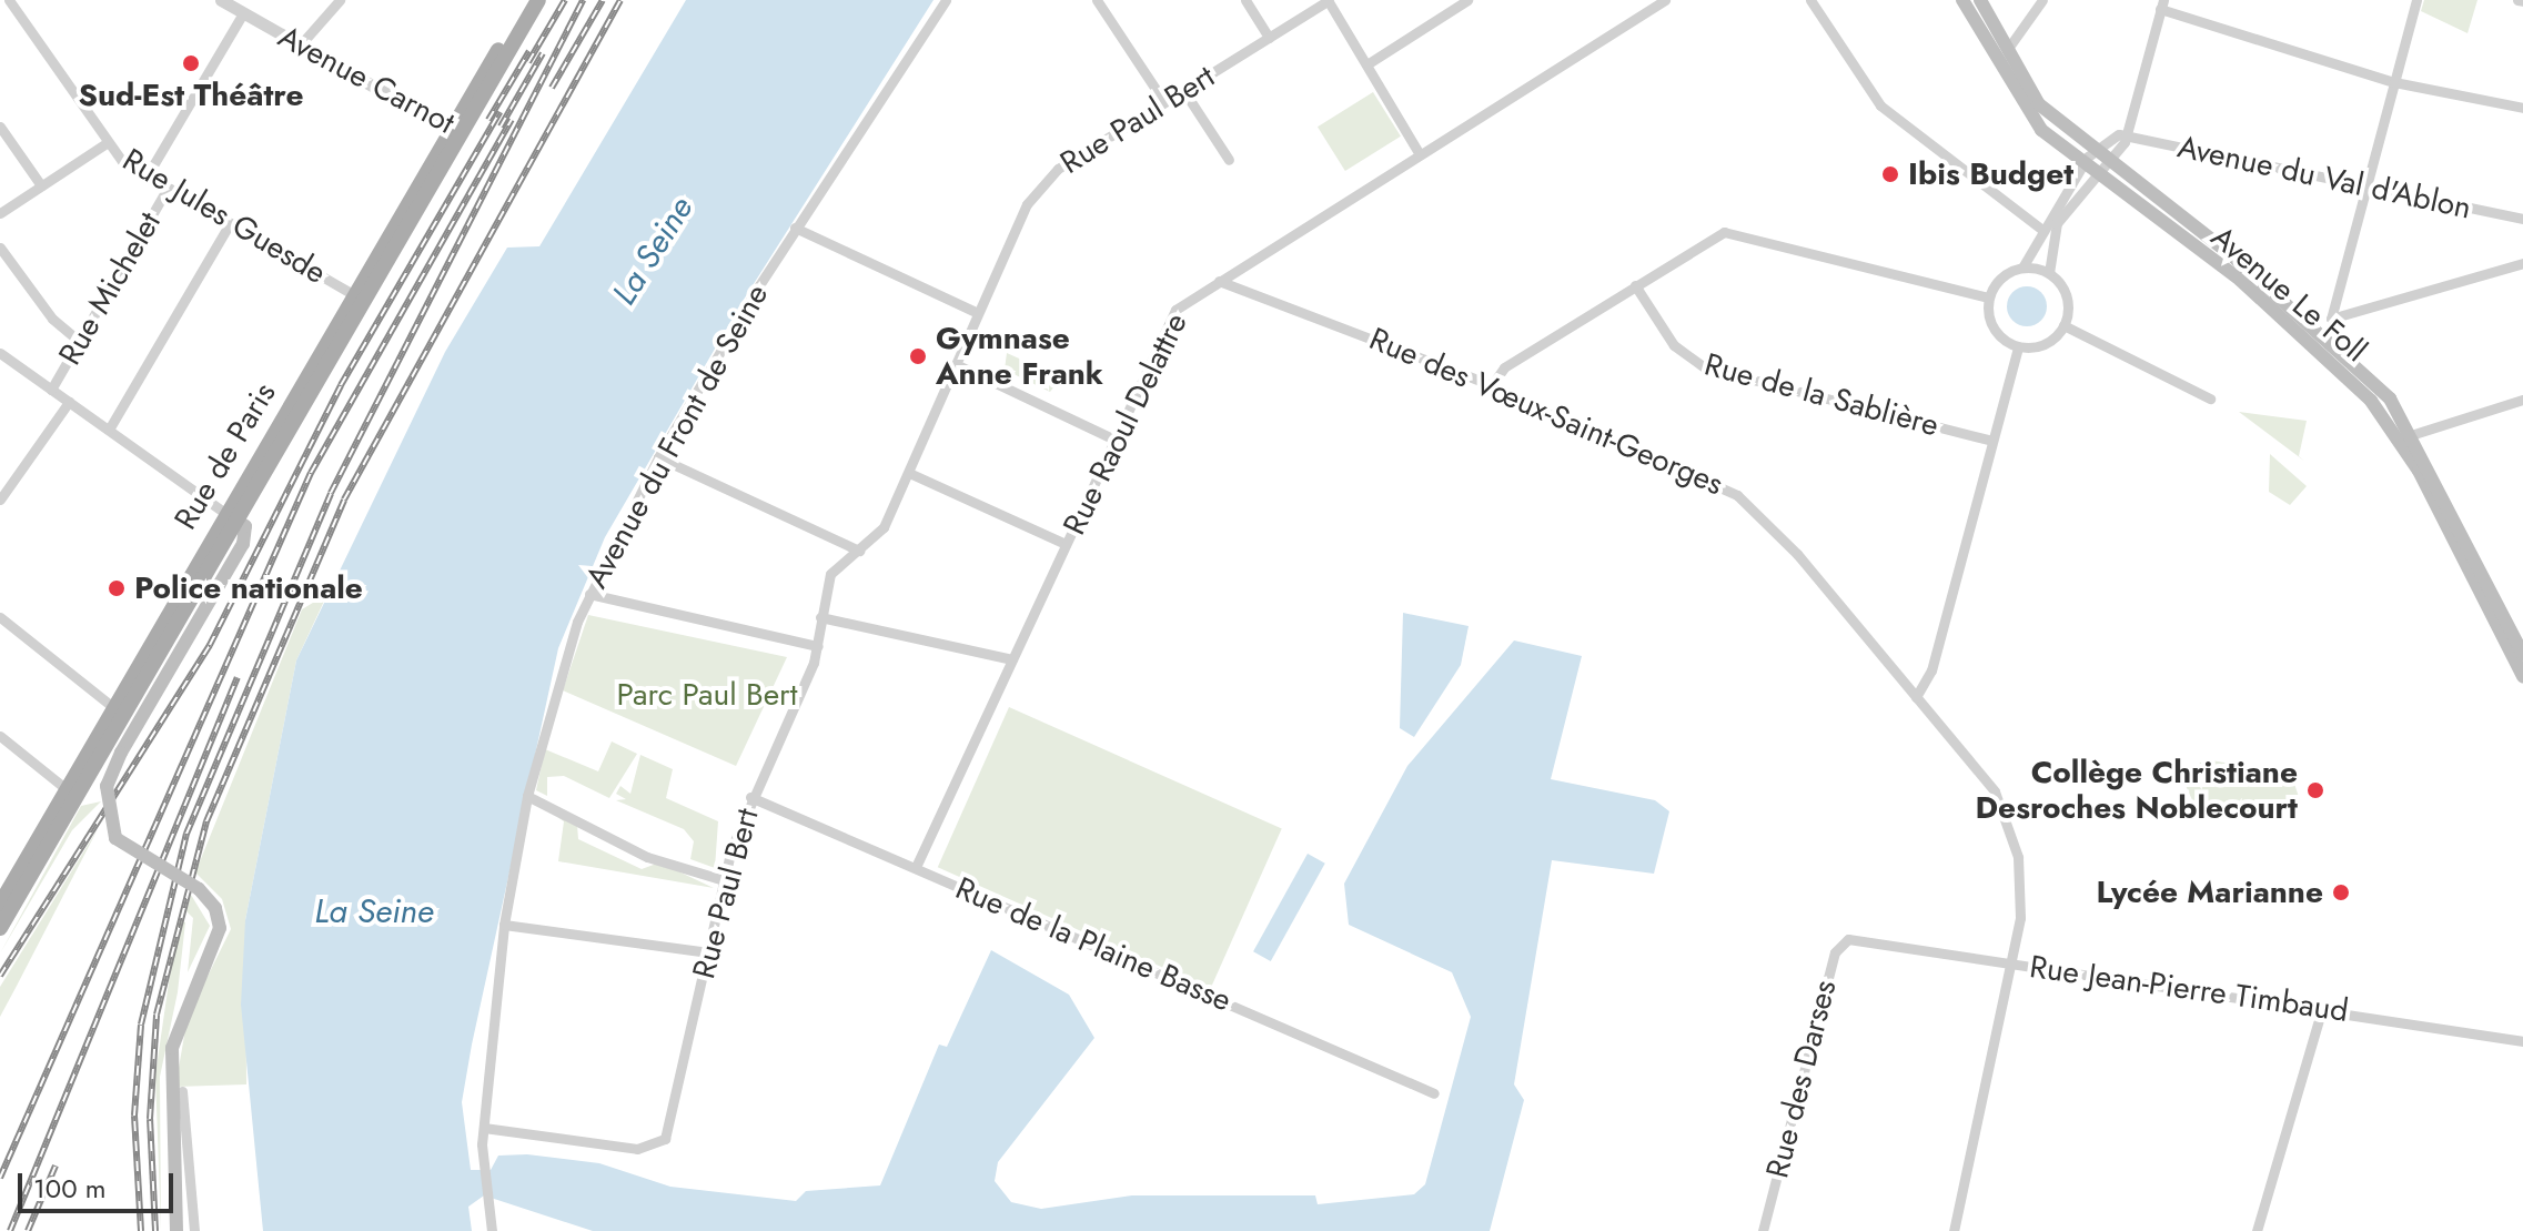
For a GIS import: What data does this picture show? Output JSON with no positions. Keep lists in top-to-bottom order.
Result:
{
  "streets": {
    "main road": ["Avenue Le Foll", "Rue de Paris"],
    "street": [
      "Avenue Carnot",
      "Rue Paul Bert",
      "Avenue du Val d'Ablon",
      "Rue Jules Guesde",
      "Rue Michelet",
      "Rue de la Sablière",
      "Rue des Vœux-Saint-Georges",
      "Rue Raoul Delattre",
      "Avenue du Front de Seine",
      "Rue de la Plaine Basse",
      "Rue Jean-Pierre Timbaud",
      "Rue des Darses"
    ]
  },
  "crossings": [
    ["Avenue Carnot", "Rue de Paris"],
    ["Rue Paul Bert", "Avenue du Front de Seine"],
    ["Rue Paul Bert", "Rue de la Plaine Basse"],
    ["Rue Jules Guesde", "Rue Michelet"],
    ["Rue Jules Guesde", "Rue de Paris"],
    ["Rue des Vœux-Saint-Georges", "Rue Raoul Delattre"],
    ["Rue des Vœux-Saint-Georges", "Rue Jean-Pierre Timbaud"],
    ["Rue Raoul Delattre", "Rue de la Plaine Basse"],
    ["Rue Jean-Pierre Timbaud", "Rue des Darses"]
  ],
  "water": ["La Seine"],
  "parks": ["Parc Paul Bert"],
  "places": [
    "Sud-Est Théâtre",
    "Ibis Budget",
    "Gymnase Anne Frank",
    "Police nationale",
    "Collège Christiane Desroches Noblecourt",
    "Lycée Marianne"
  ],
  "scale_bar": "100 m"
}
